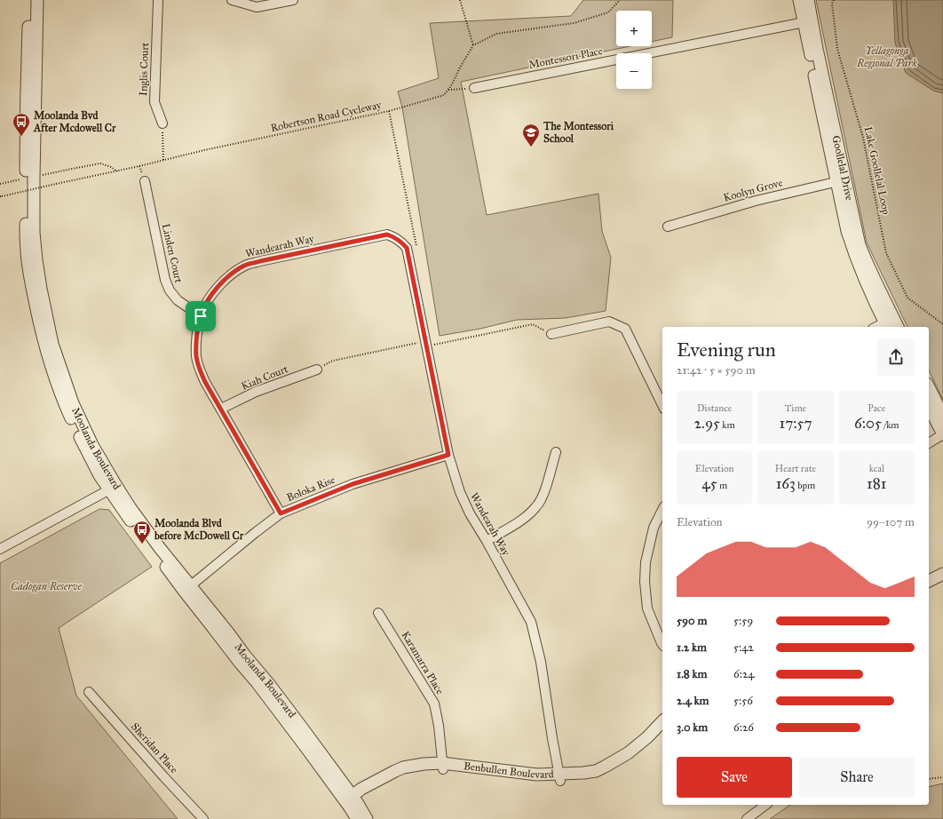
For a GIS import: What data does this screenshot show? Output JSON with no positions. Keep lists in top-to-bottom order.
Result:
{
  "streets": {
    "street": [
      "Montessori Place",
      "Inglis Court",
      "Goollelal Drive",
      "Koolyn Grove",
      "Wandearah Way",
      "Linden Court",
      "Kiah Court",
      "Moolanda Boulevard",
      "Boloka Rise",
      "Karamarra Place",
      "Sheridan Place",
      "Benbullen Boulevard"
    ],
    "path": ["Robertson Road Cycleway", "Lake Goollelal Loop"]
  },
  "crossings": [
    ["Montessori Place", "Goollelal Drive"],
    ["Goollelal Drive", "Koolyn Grove"],
    ["Wandearah Way", "Linden Court"],
    ["Wandearah Way", "Kiah Court"],
    ["Wandearah Way", "Boloka Rise"],
    ["Wandearah Way", "Benbullen Boulevard"],
    ["Moolanda Boulevard", "Boloka Rise"],
    ["Moolanda Boulevard", "Benbullen Boulevard"],
    ["Karamarra Place", "Benbullen Boulevard"]
  ],
  "parks": ["Yellagonga Regional Park", "Cadogan Reserve"],
  "places": {
    "bus stop": ["Moolanda Bvd After Mcdowell Cr", "Moolanda Blvd before McDowell Cr"],
    "school or university": ["The Montessori School"]
  },
  "page": {
    "map_buttons": ["+", "−"],
    "heading": ["Evening run", "21:42 · 5 × 590 m"],
    "stats": [
      ["Distance", "2.95 km"],
      ["Time", "17:57"],
      ["Pace", "6:05 /km"],
      ["Elevation", "45 m"],
      ["Heart rate", "163 bpm"],
      ["kcal", "181"]
    ],
    "chart": ["Elevation", "99–107 m"],
    "list": [
      {
        "name": "590 m",
        "note": "5:59"
      },
      {
        "name": "1.2 km",
        "note": "5:42"
      },
      {
        "name": "1.8 km",
        "note": "6:24"
      },
      {
        "name": "2.4 km",
        "note": "5:56"
      },
      {
        "name": "3.0 km",
        "note": "6:26"
      }
    ],
    "buttons": ["Save", "Share"]
  }
}
